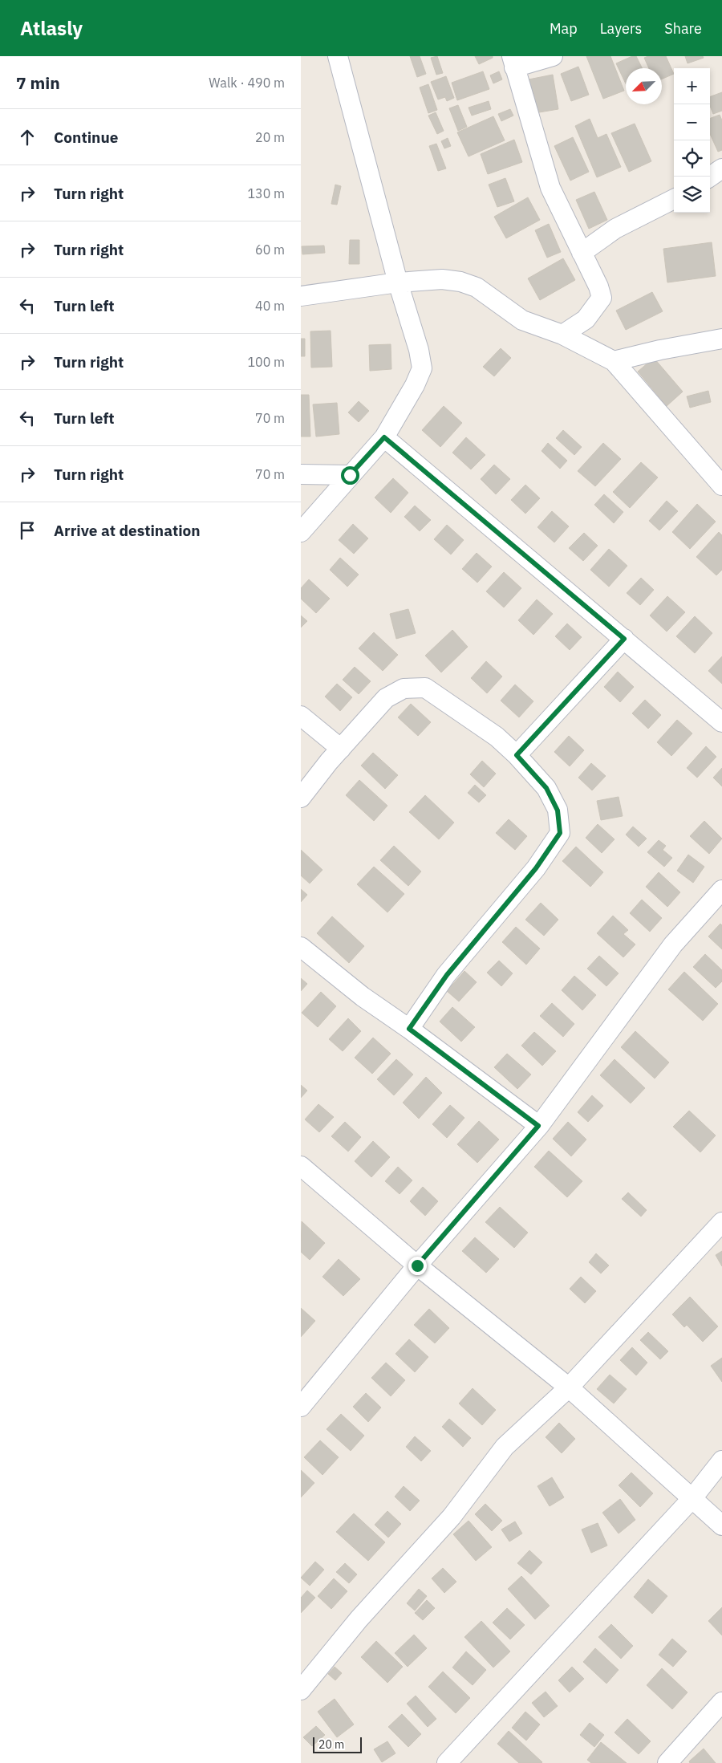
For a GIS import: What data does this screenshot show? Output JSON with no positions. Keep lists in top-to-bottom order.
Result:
{
  "scale_bar": "20 m",
  "north": "bottom left",
  "page": {
    "header": "Atlasly",
    "nav": ["Map", "Layers", "Share"],
    "heading": ["7 min", "Walk · 490 m"],
    "map_buttons": ["+", "−"],
    "list": [
      ["Continue", "20 m"],
      ["Turn right", "130 m"],
      ["Turn right", "60 m"],
      ["Turn left", "40 m"],
      ["Turn right", "100 m"],
      ["Turn left", "70 m"],
      ["Turn right", "70 m"],
      "Arrive at destination"
    ],
    "scale": "20 m"
  }
}
